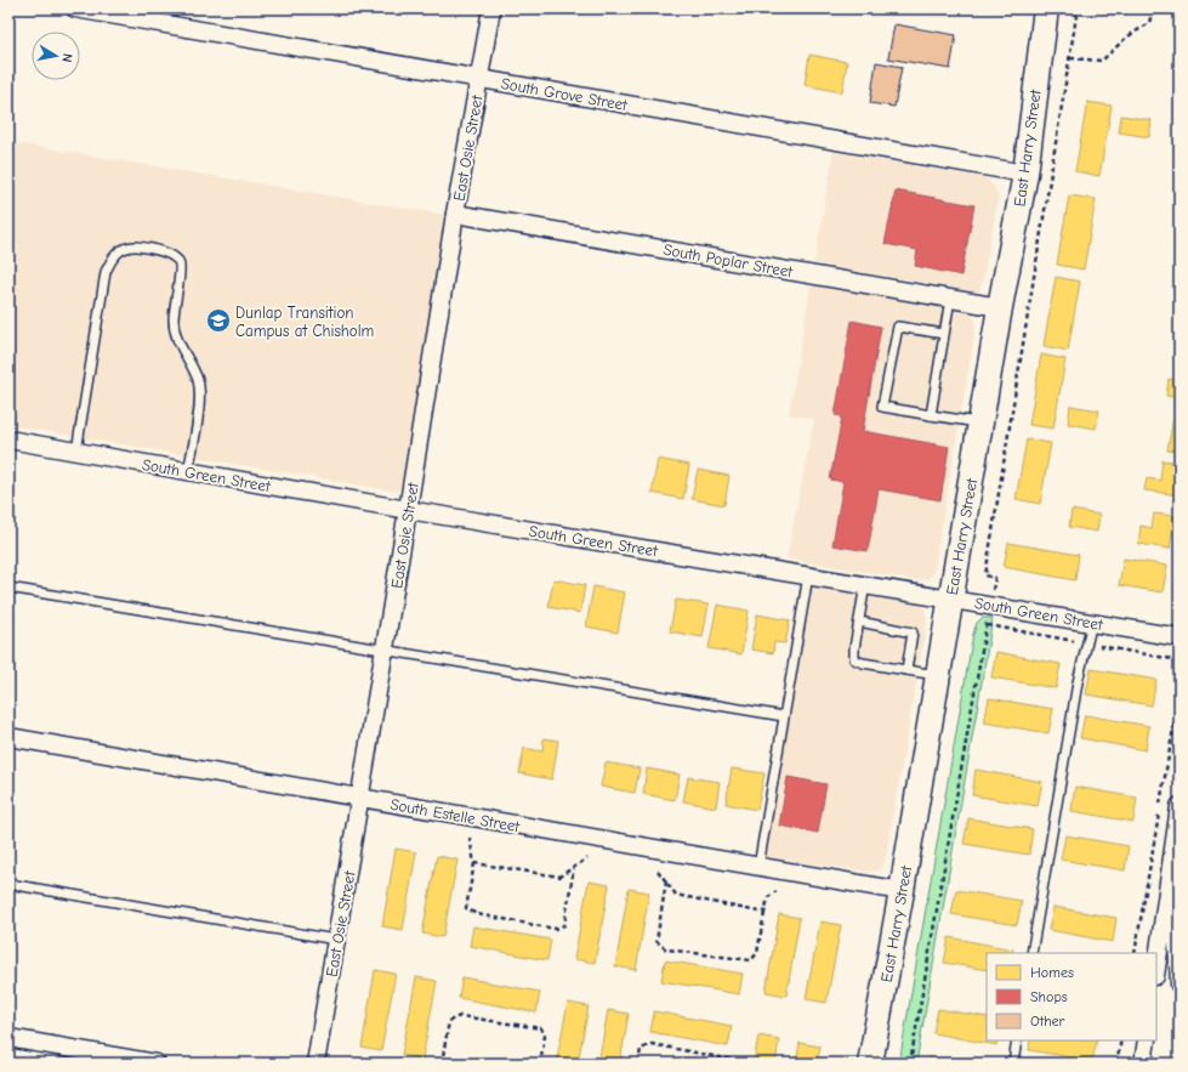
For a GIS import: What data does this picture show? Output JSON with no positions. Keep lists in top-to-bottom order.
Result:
{
  "streets": {
    "main road": ["East Harry Street"],
    "street": [
      "South Grove Street",
      "East Osie Street",
      "South Poplar Street",
      "South Green Street",
      "South Estelle Street"
    ]
  },
  "crossings": [
    ["South Grove Street", "East Osie Street"],
    ["South Grove Street", "East Harry Street"],
    ["East Osie Street", "South Poplar Street"],
    ["East Osie Street", "South Green Street"],
    ["East Osie Street", "South Estelle Street"],
    ["East Harry Street", "South Poplar Street"],
    ["East Harry Street", "South Green Street"],
    ["East Harry Street", "South Estelle Street"]
  ],
  "places": {
    "school or university": ["Dunlap Transition Campus at Chisholm"]
  },
  "legend": ["Homes", "Shops", "Other"],
  "north": "right"
}
